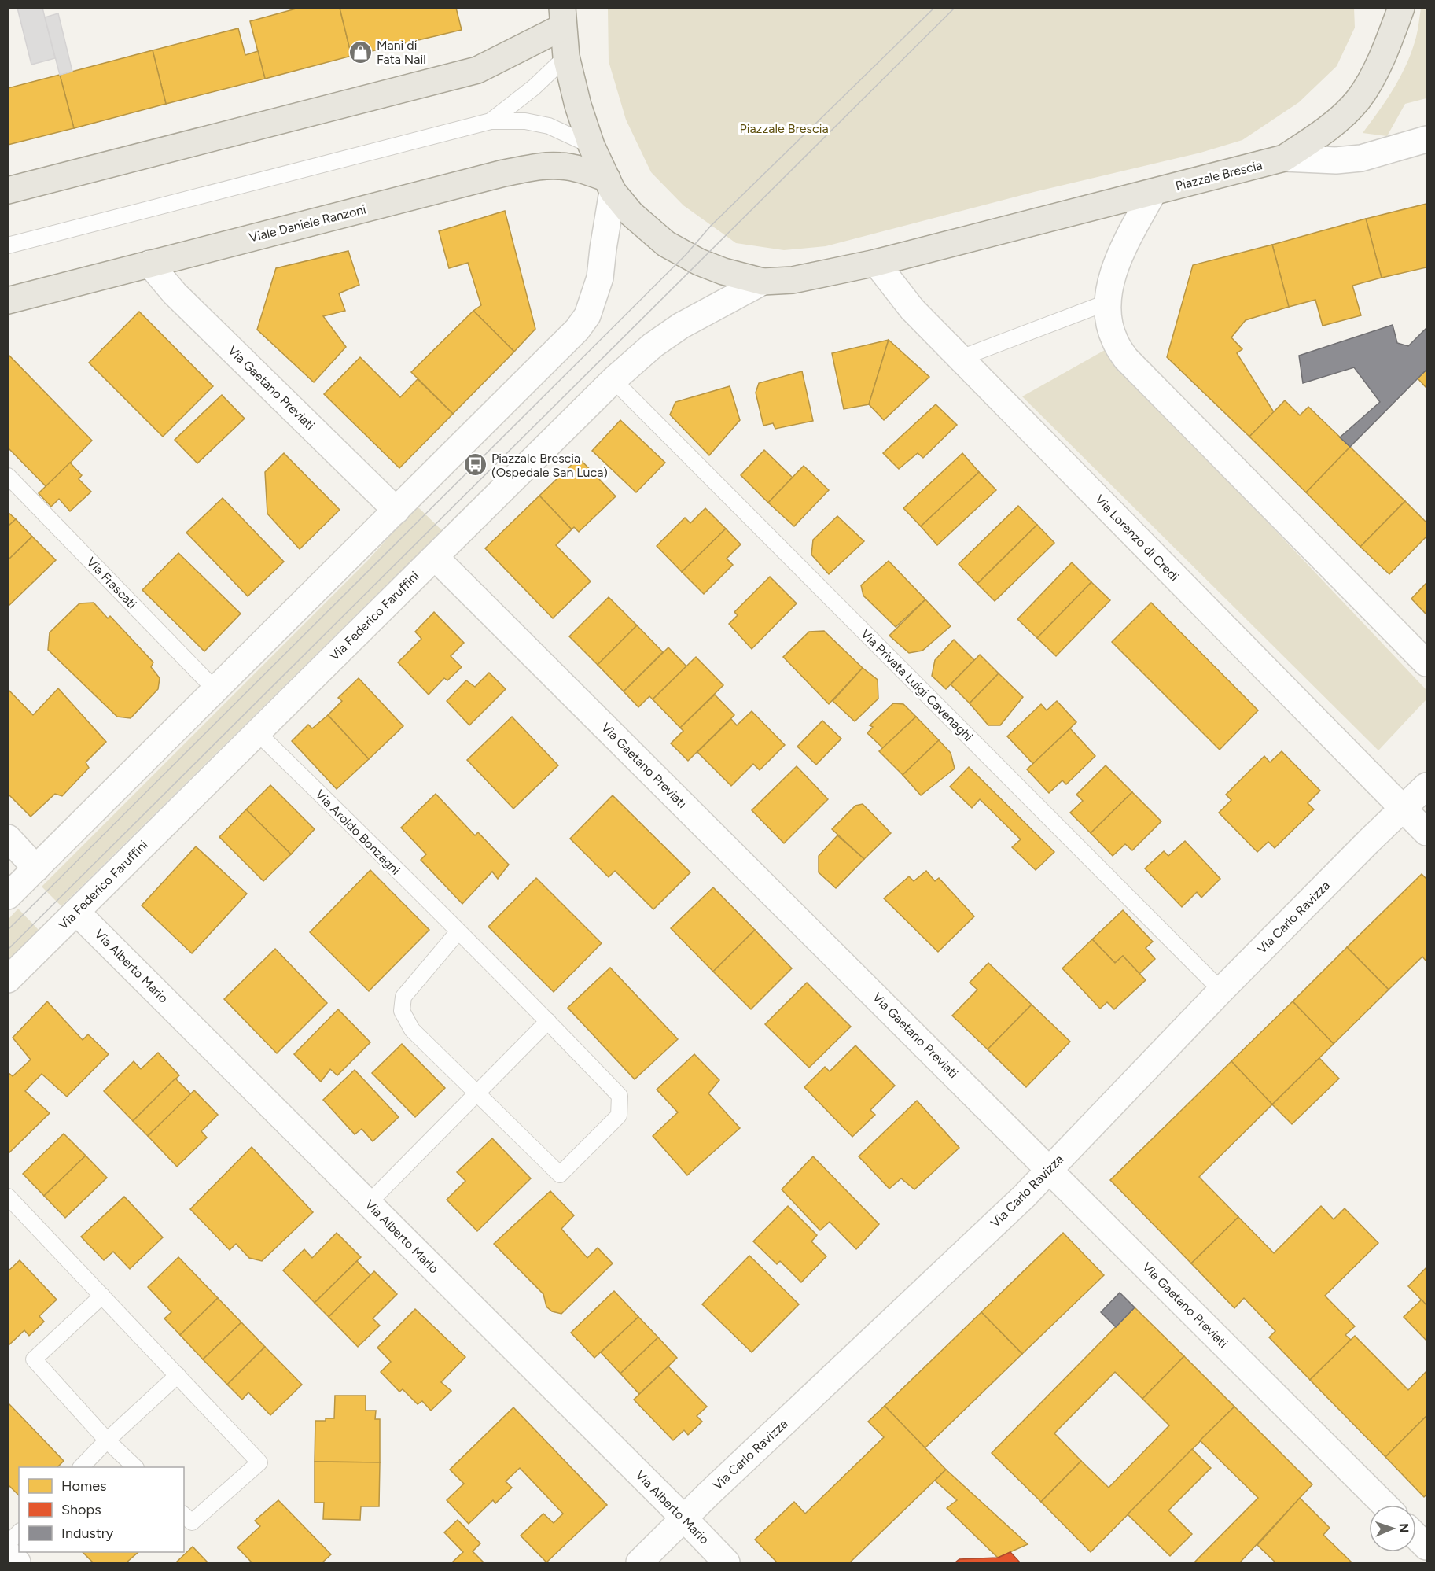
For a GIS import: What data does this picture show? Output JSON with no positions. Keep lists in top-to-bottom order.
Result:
{
  "streets": {
    "main road": ["Piazzale Brescia", "Viale Daniele Ranzoni"],
    "street": [
      "Via Gaetano Previati",
      "Via Lorenzo di Credi",
      "Via Federico Faruffini",
      "Via Carlo Ravizza",
      "Via Alberto Mario"
    ],
    "lane": ["Via Frascati", "Via Privata Luigi Cavenaghi", "Via Aroldo Bonzagni"]
  },
  "crossings": [
    ["Piazzale Brescia", "Viale Daniele Ranzoni"],
    ["Piazzale Brescia", "Via Lorenzo di Credi"],
    ["Piazzale Brescia", "Via Federico Faruffini"],
    ["Viale Daniele Ranzoni", "Via Gaetano Previati"],
    ["Via Gaetano Previati", "Via Federico Faruffini"],
    ["Via Gaetano Previati", "Via Carlo Ravizza"],
    ["Via Lorenzo di Credi", "Via Carlo Ravizza"],
    ["Via Federico Faruffini", "Via Privata Luigi Cavenaghi"],
    ["Via Federico Faruffini", "Via Aroldo Bonzagni"],
    ["Via Federico Faruffini", "Via Alberto Mario"],
    ["Via Privata Luigi Cavenaghi", "Via Carlo Ravizza"],
    ["Via Carlo Ravizza", "Via Alberto Mario"]
  ],
  "parks": ["Piazzale Brescia"],
  "places": {
    "shop": ["Mani di Fata Nail"],
    "bus stop": ["Piazzale Brescia (Ospedale San Luca)"]
  },
  "legend": ["Homes", "Shops", "Industry"],
  "north": "right"
}
